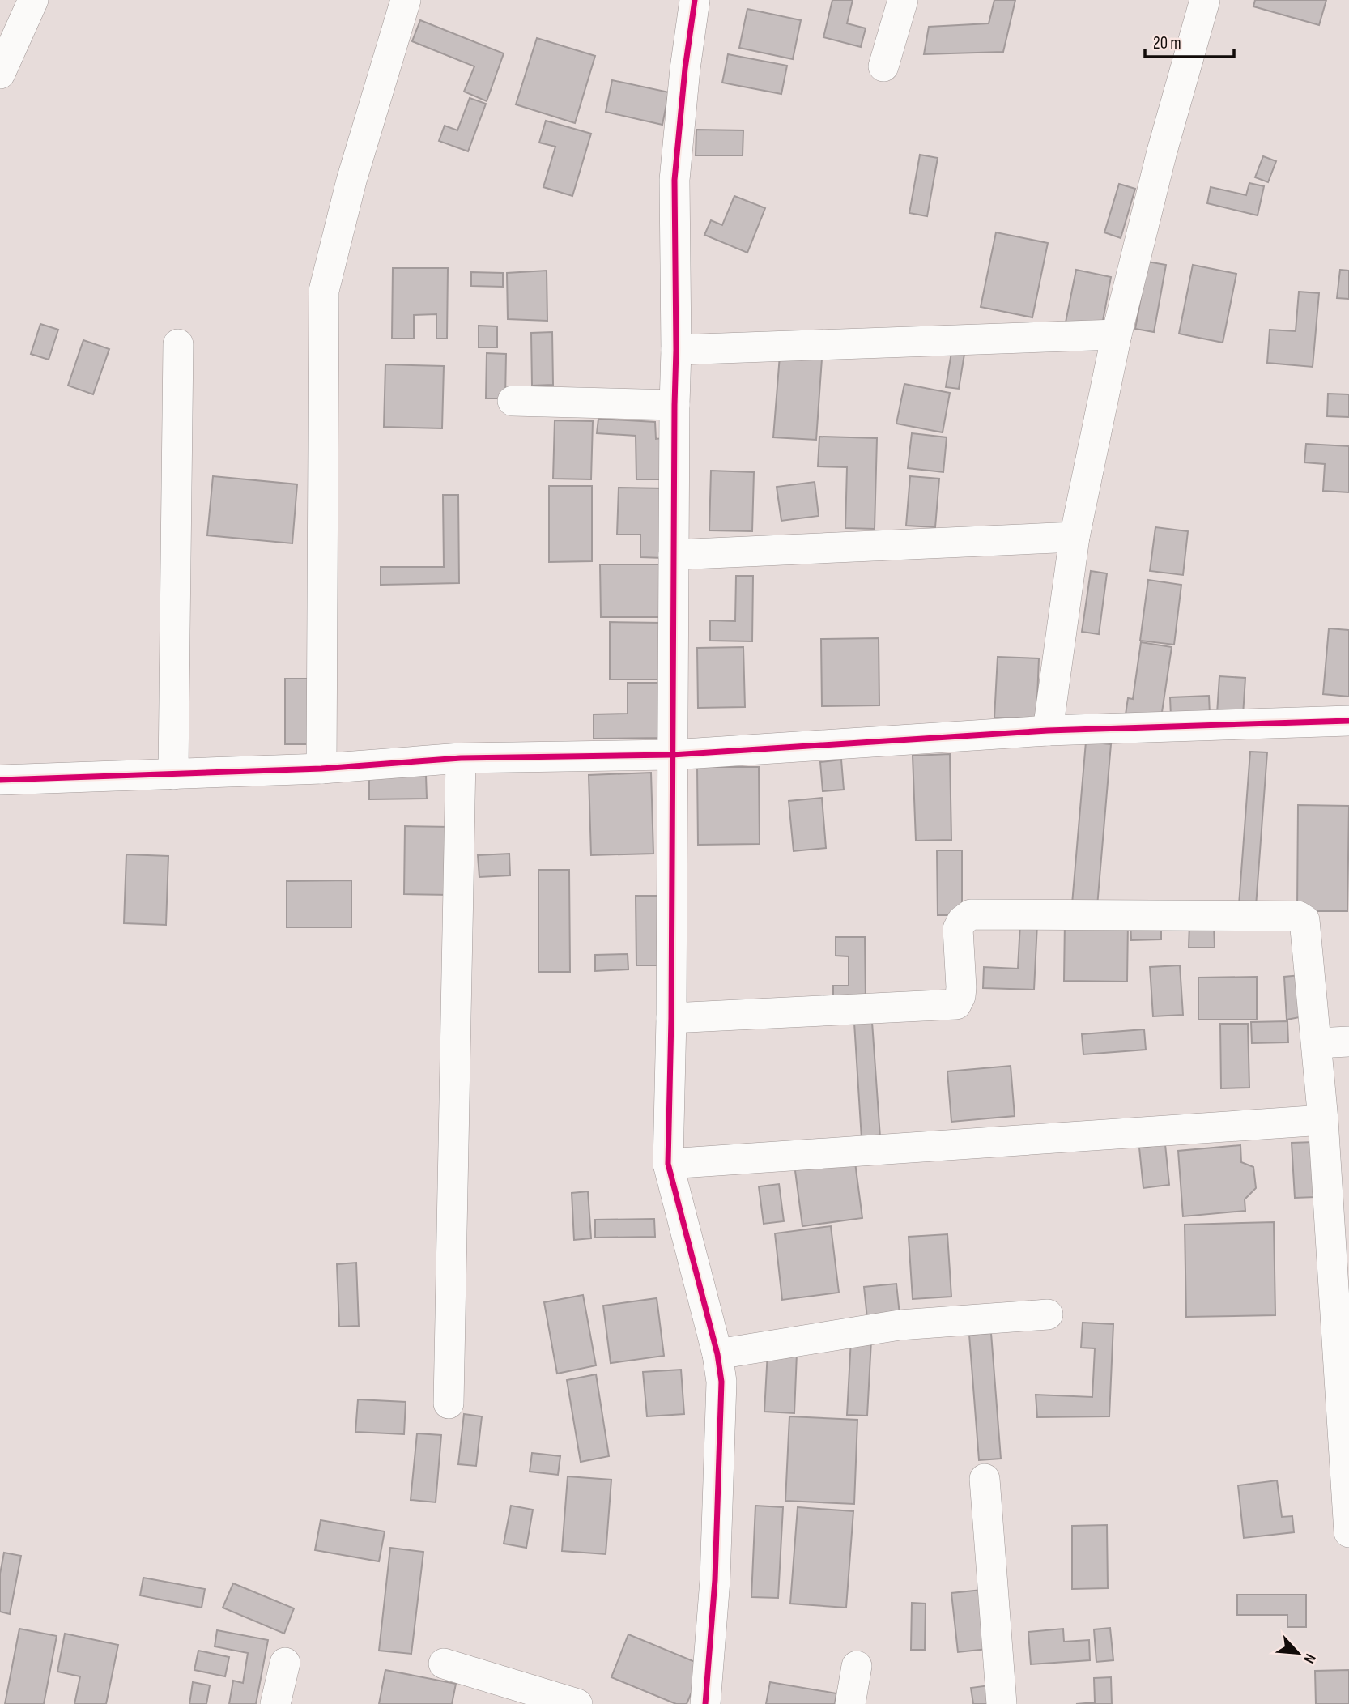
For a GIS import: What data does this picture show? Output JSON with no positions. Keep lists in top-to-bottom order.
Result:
{
  "scale_bar": "20 m",
  "north": "bottom right"
}
